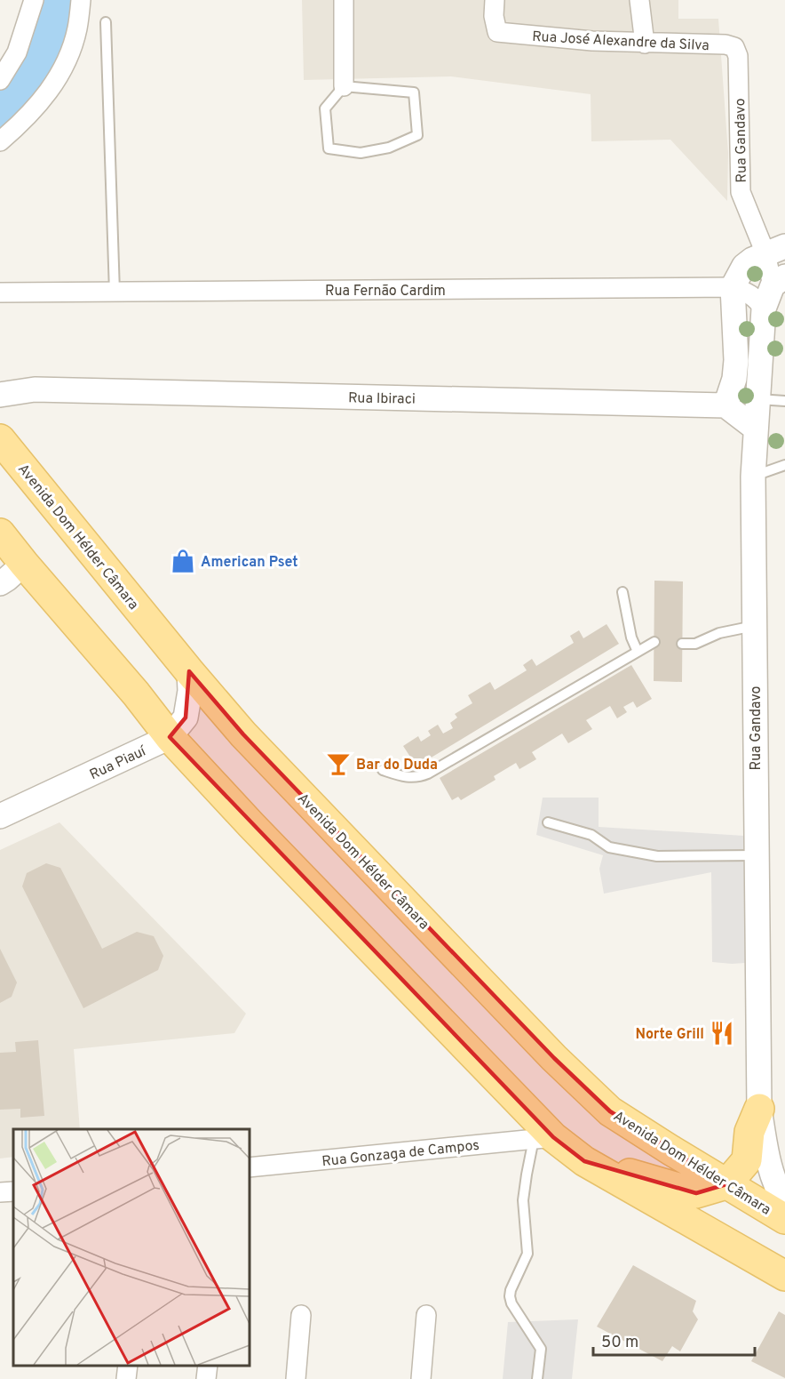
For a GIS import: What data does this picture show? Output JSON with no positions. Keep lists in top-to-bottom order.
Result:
{
  "streets": {
    "main road": ["Avenida Dom Hélder Câmara"],
    "street": [
      "Rua José Alexandre da Silva",
      "Rua Gandavo",
      "Rua Fernão Cardim",
      "Rua Ibiraci",
      "Rua Piauí",
      "Rua Gonzaga de Campos"
    ]
  },
  "crossings": [
    ["Rua José Alexandre da Silva", "Rua Gandavo"],
    ["Rua Gandavo", "Rua Fernão Cardim"],
    ["Avenida Dom Hélder Câmara", "Rua Piauí"]
  ],
  "places": {
    "shop": ["American Pset"],
    "bar": ["Bar do Duda"],
    "restaurant": ["Norte Grill"]
  },
  "scale_bar": "50 m"
}
